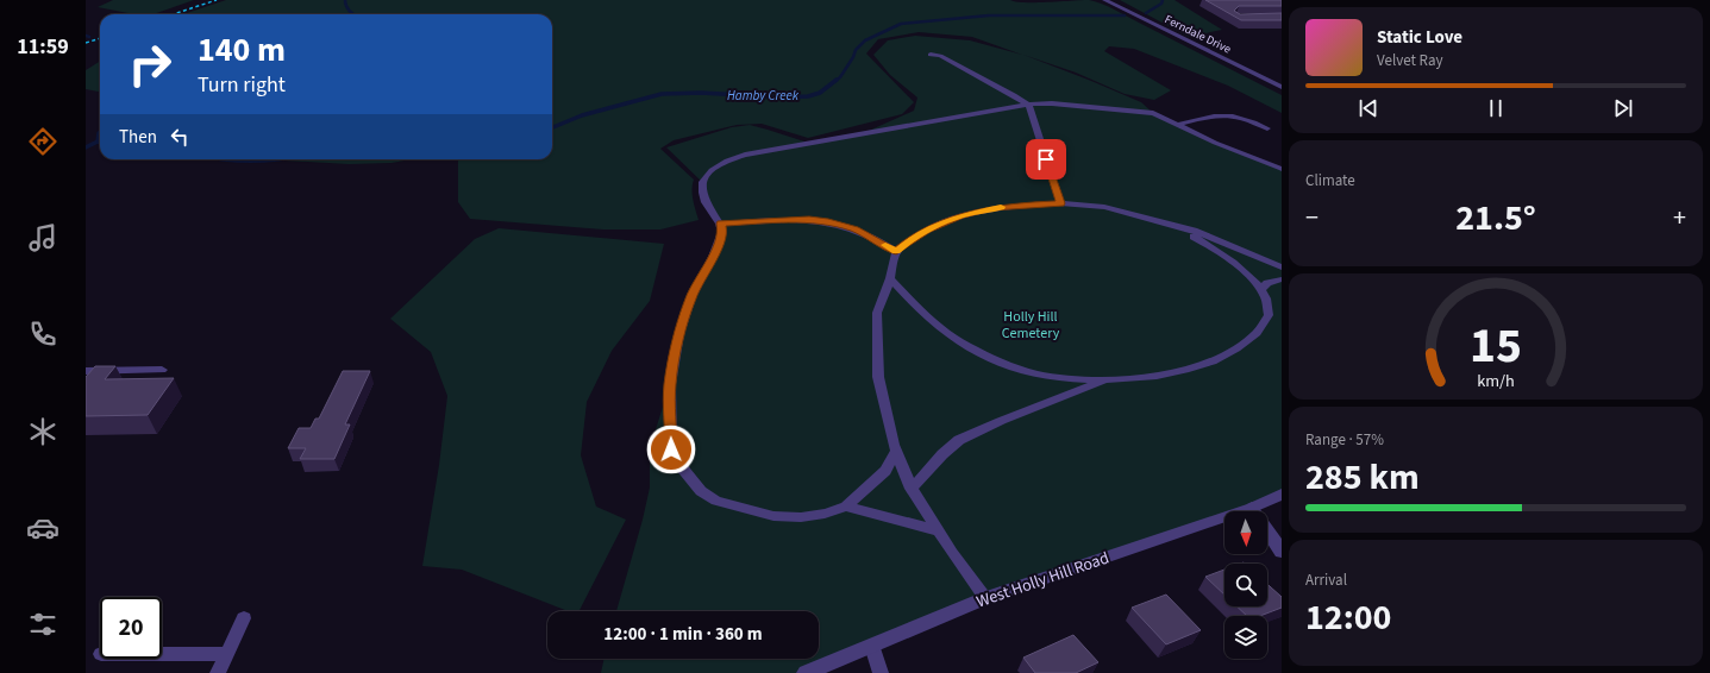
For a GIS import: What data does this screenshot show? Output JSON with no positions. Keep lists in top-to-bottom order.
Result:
{
  "streets": {
    "street": ["Ferndale Drive", "West Holly Hill Road"]
  },
  "water": ["Hamby Creek"],
  "parks": ["Holly Hill Cemetery"],
  "north": "bottom",
  "page": {
    "tabs": "11:59",
    "turn": ["140 m", "Turn right"],
    "song": ["Static Love", "Velvet Ray"],
    "then": "Then",
    "tile": [
      "Climate",
      ["Range · 57%", "285 km"],
      ["Arrival", "12:00"]
    ],
    "heat": ["−", "21.5°", "+"],
    "limit": "20",
    "trip": "12:00 · 1 min · 360 m",
    "gauge": ["15", "km/h"]
  }
}
